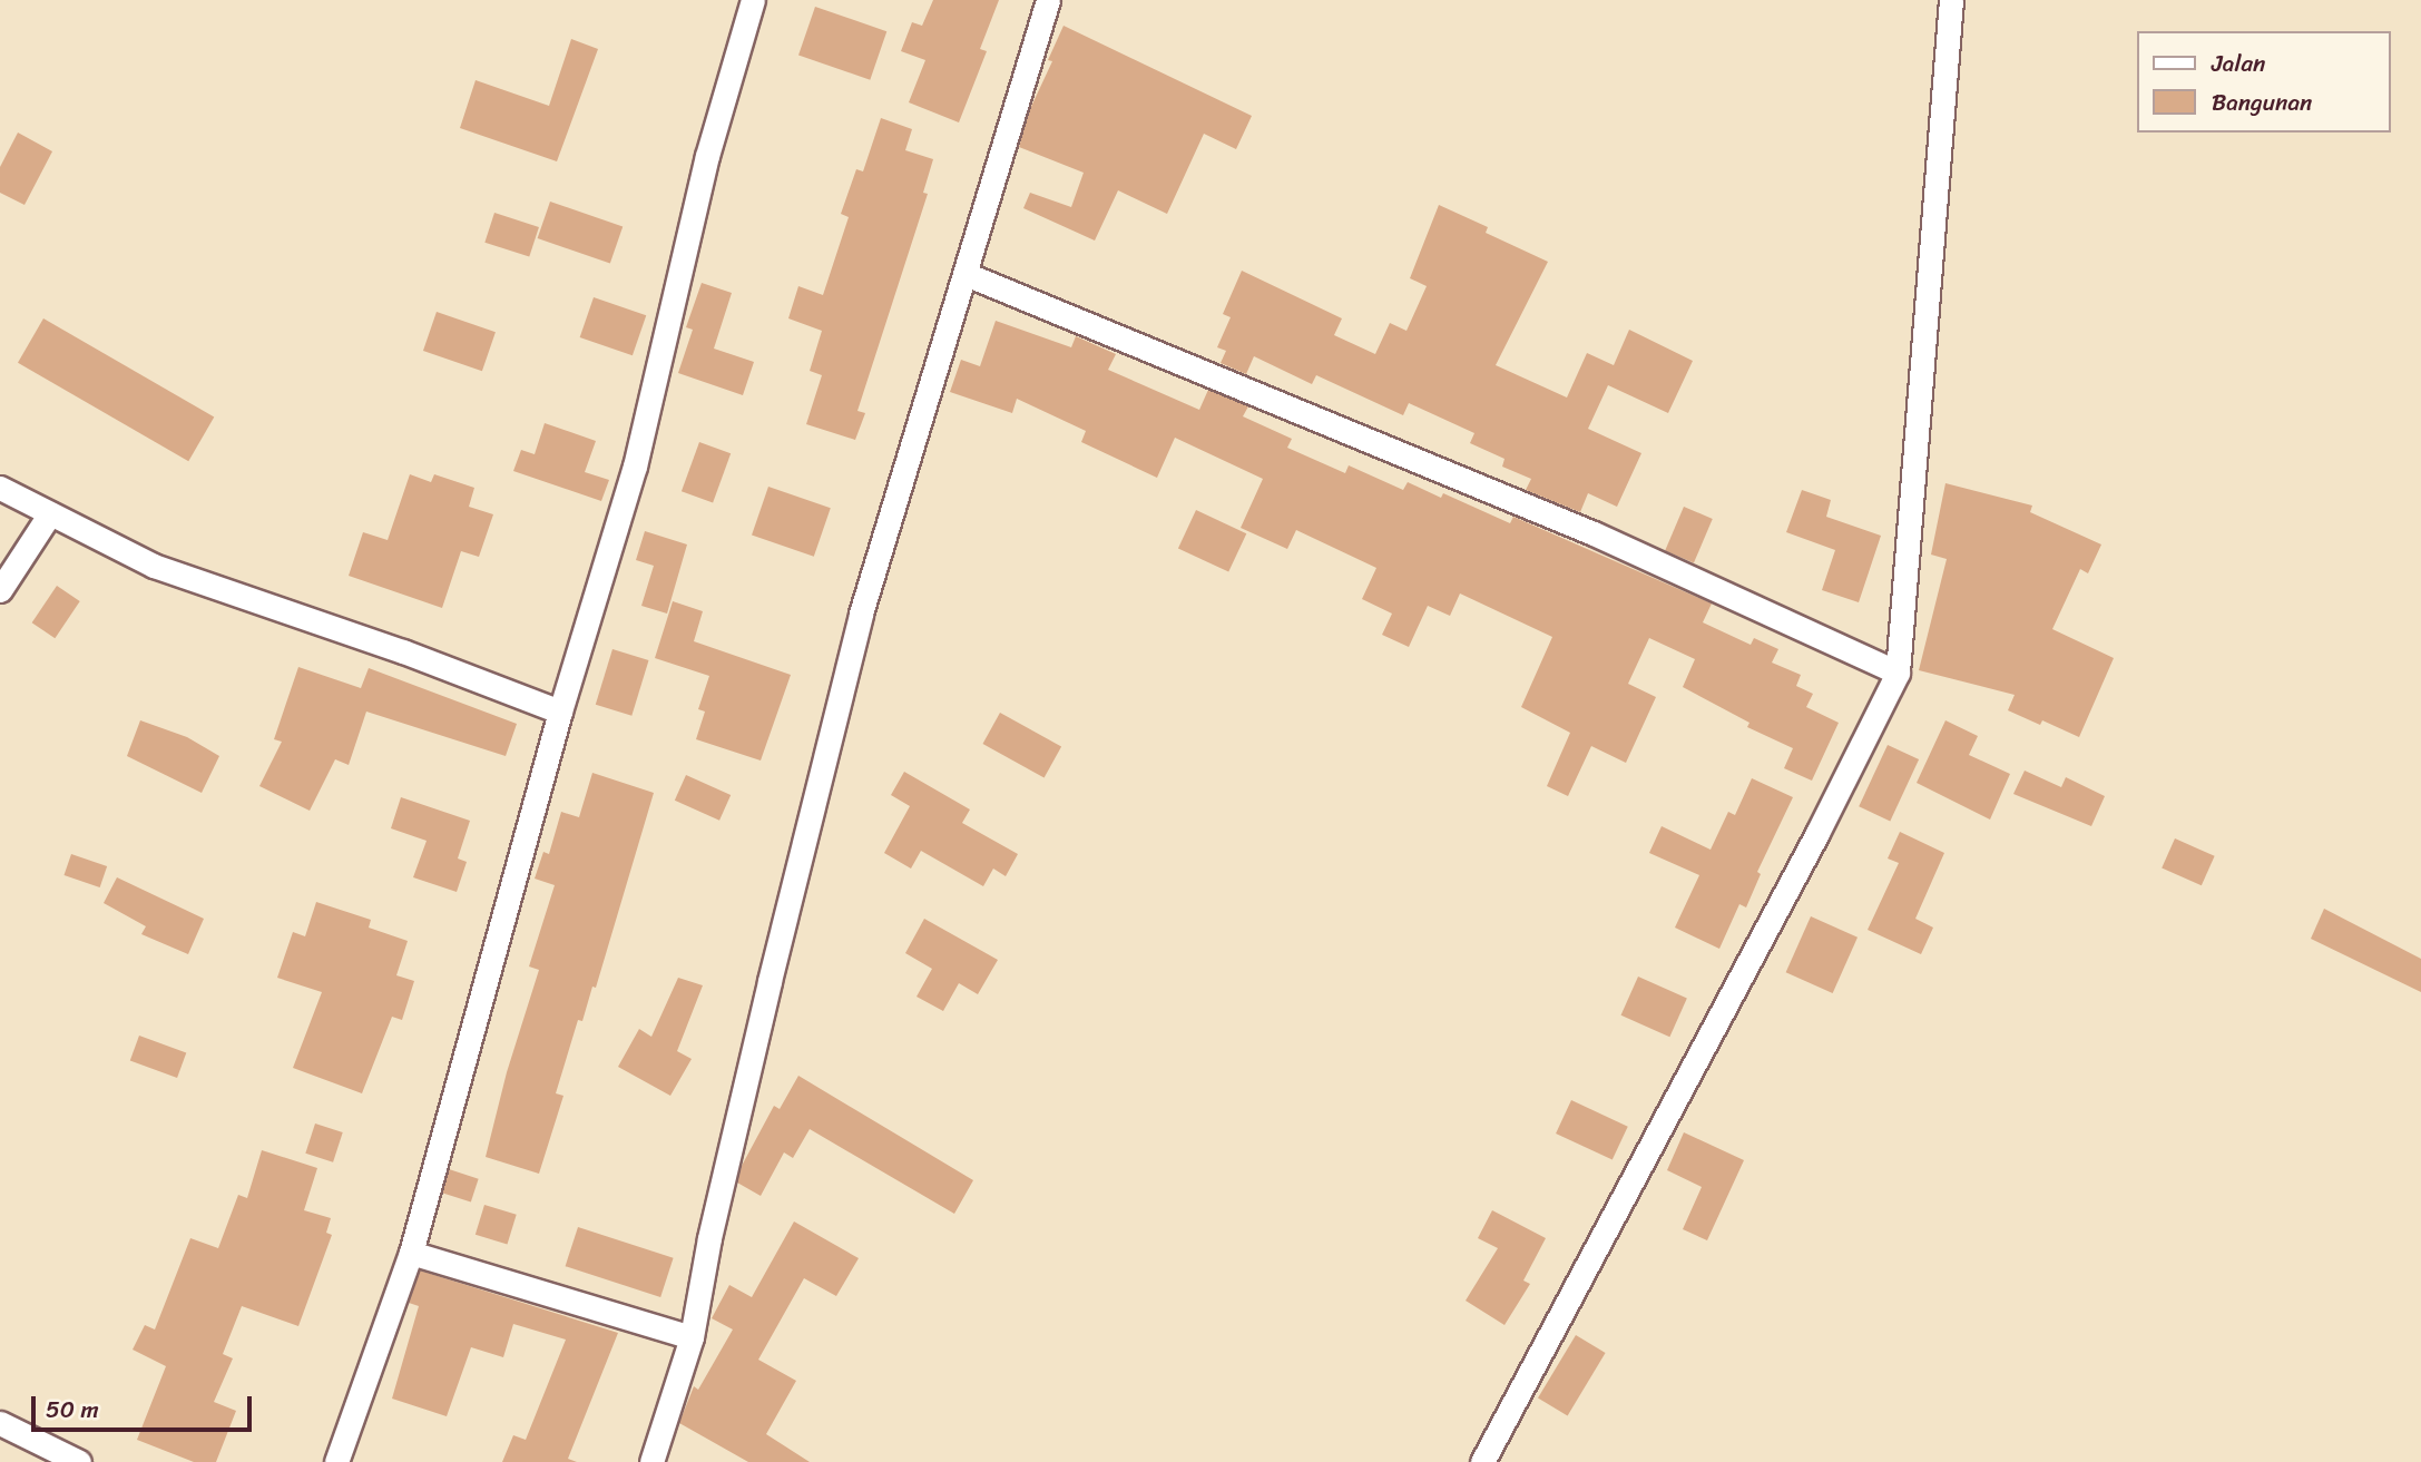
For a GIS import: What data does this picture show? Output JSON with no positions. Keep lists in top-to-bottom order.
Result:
{
  "legend": ["Jalan", "Bangunan"],
  "scale_bar": "50 m"
}
